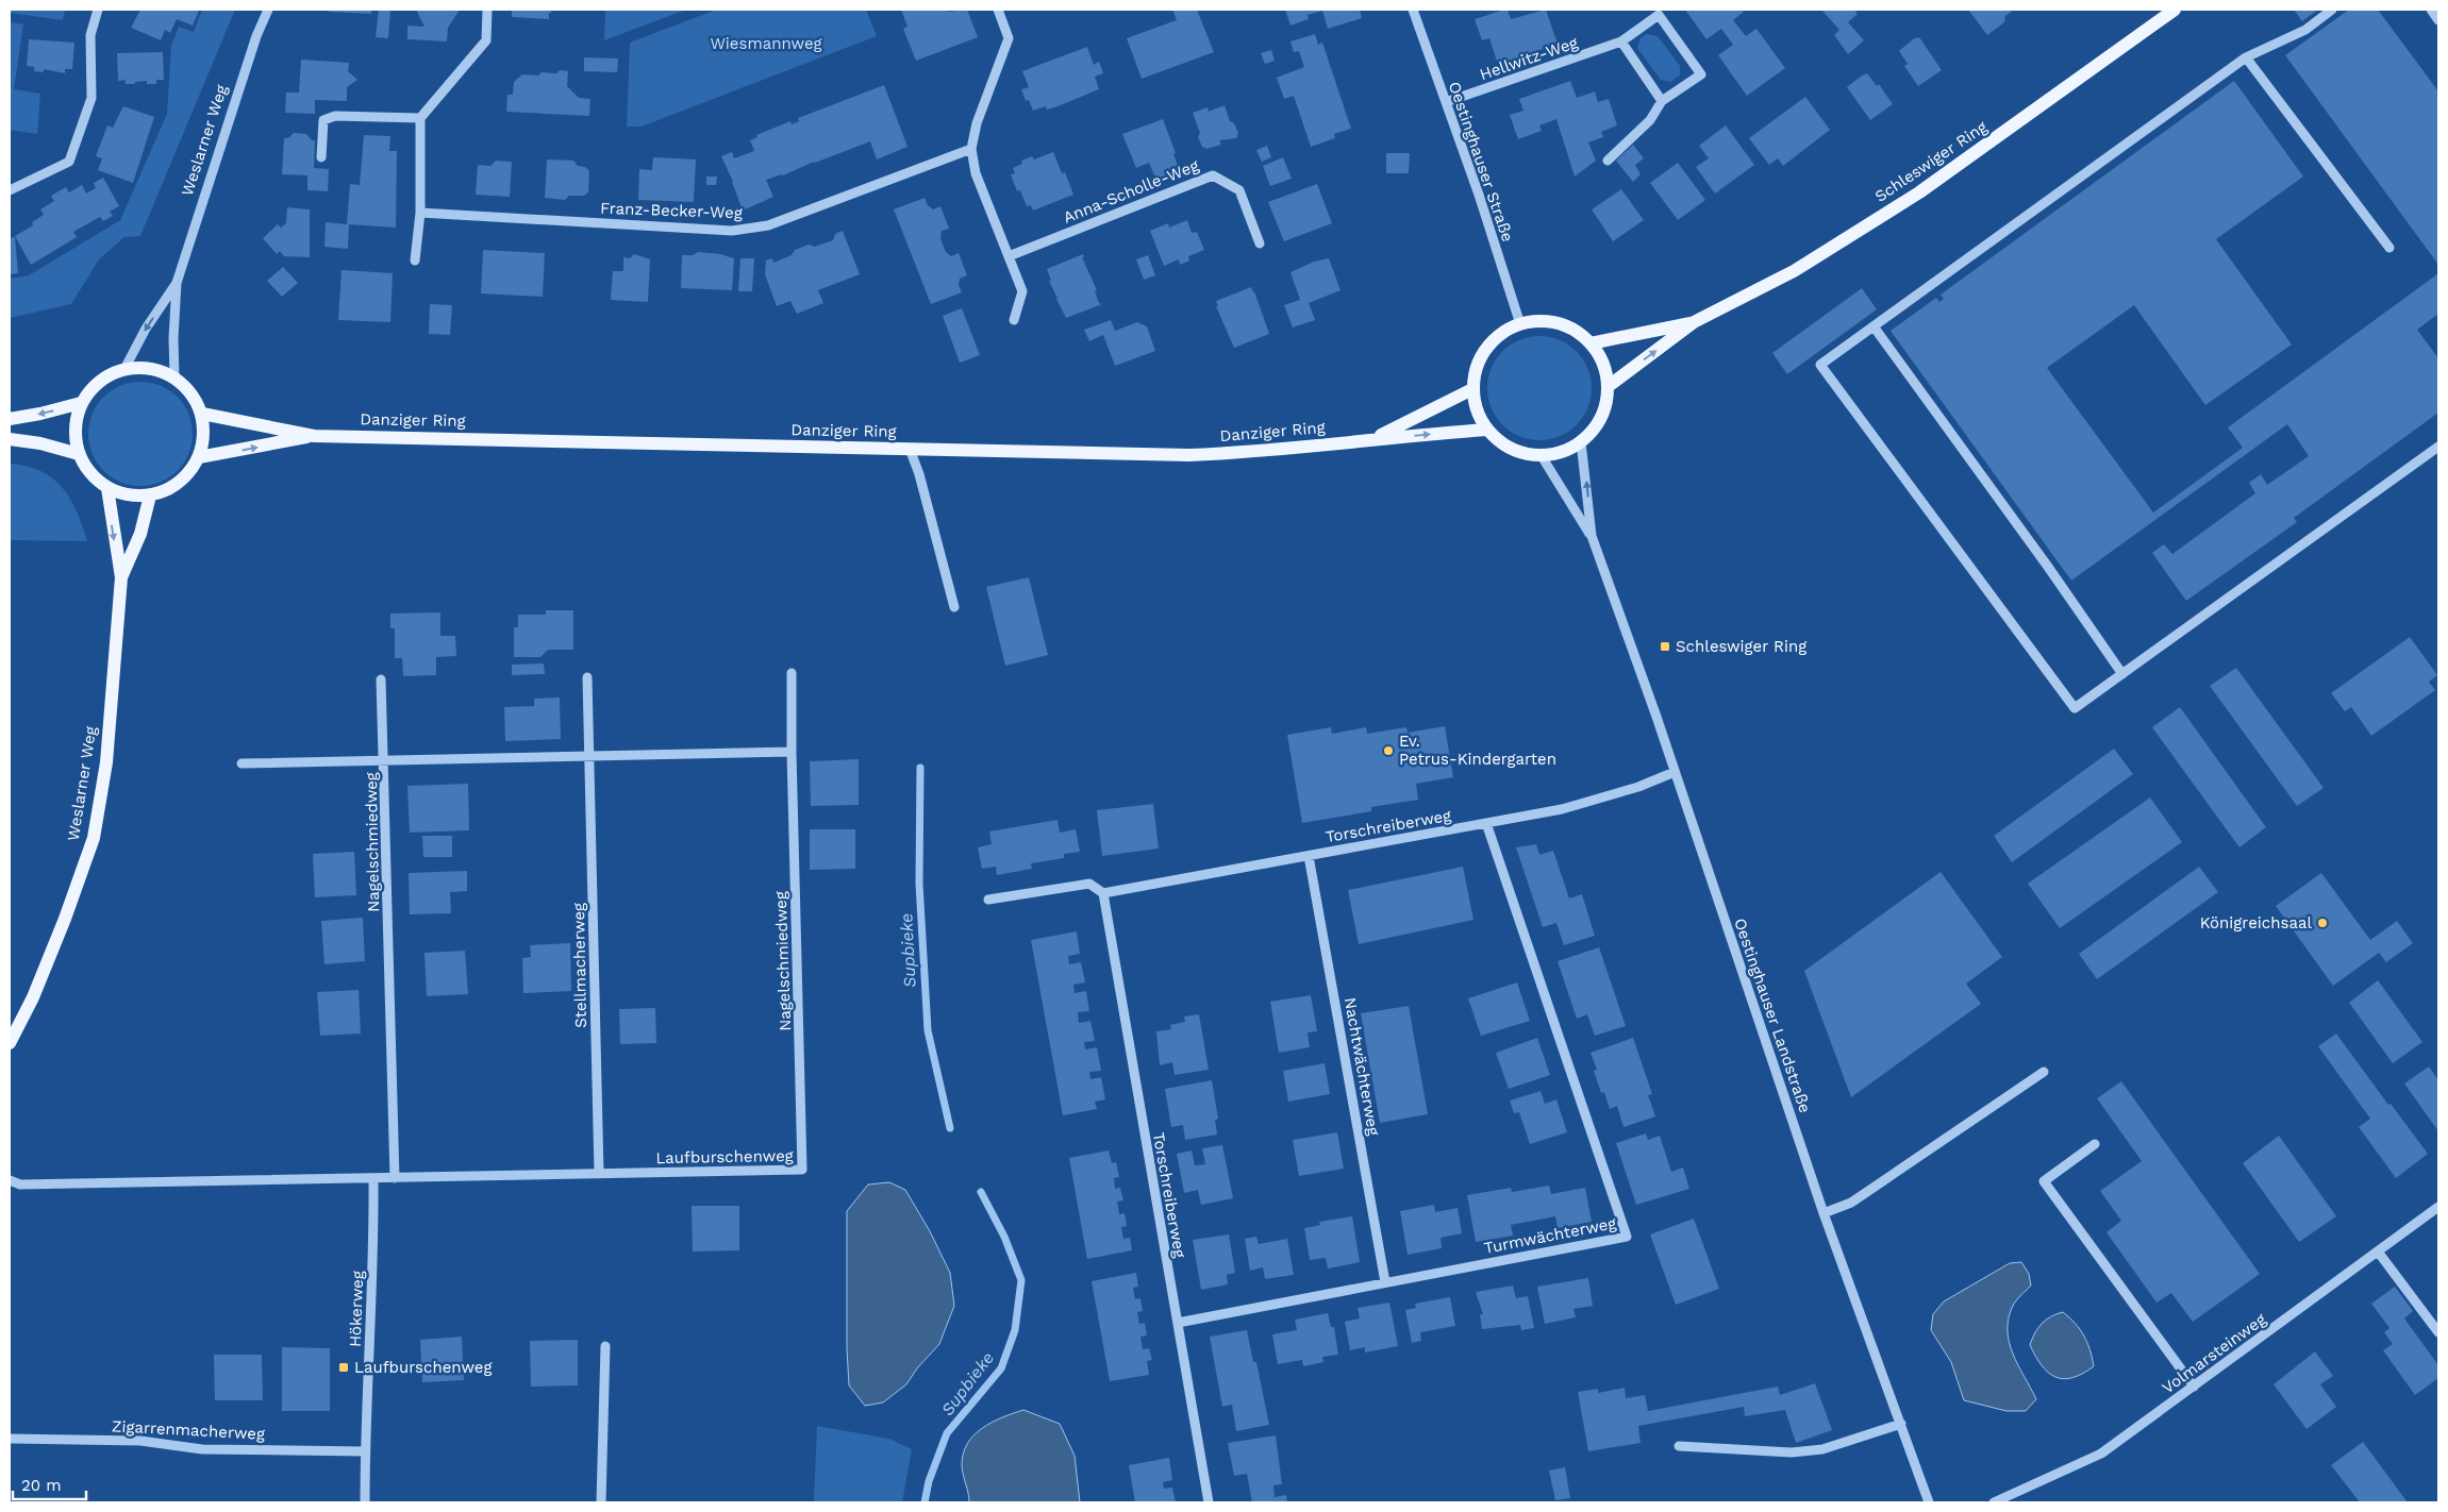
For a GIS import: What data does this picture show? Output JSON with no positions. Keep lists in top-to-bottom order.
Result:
{
  "streets": {
    "main road": ["Weslarner Weg", "Schleswiger Ring", "Danziger Ring"],
    "street": [
      "Hellwitz-Weg",
      "Oestinghauser Straße",
      "Anna-Scholle-Weg",
      "Franz-Becker-Weg",
      "Torschreiberweg",
      "Nagelschmiedweg",
      "Stellmacherweg",
      "Oestinghauser Landstraße",
      "Nachtwächterweg",
      "Laufburschenweg",
      "Turmwächterweg",
      "Hökerweg",
      "Volmarsteinweg",
      "Zigarrenmacherweg"
    ]
  },
  "crossings": [
    ["Hellwitz-Weg", "Oestinghauser Straße"],
    ["Weslarner Weg", "Danziger Ring"],
    ["Oestinghauser Straße", "Schleswiger Ring"],
    ["Oestinghauser Straße", "Danziger Ring"],
    ["Oestinghauser Straße", "Oestinghauser Landstraße"],
    ["Schleswiger Ring", "Danziger Ring"],
    ["Schleswiger Ring", "Oestinghauser Landstraße"],
    ["Danziger Ring", "Oestinghauser Landstraße"],
    ["Torschreiberweg", "Oestinghauser Landstraße"],
    ["Torschreiberweg", "Nachtwächterweg"],
    ["Torschreiberweg", "Turmwächterweg"],
    ["Nagelschmiedweg", "Stellmacherweg"],
    ["Nagelschmiedweg", "Laufburschenweg"],
    ["Stellmacherweg", "Laufburschenweg"],
    ["Nachtwächterweg", "Turmwächterweg"],
    ["Laufburschenweg", "Hökerweg"],
    ["Hökerweg", "Zigarrenmacherweg"]
  ],
  "water": ["Supbieke"],
  "parks": ["Wiesmannweg"],
  "places": {
    "transit": ["Schleswiger Ring", "Laufburschenweg"],
    "other": ["Ev. Petrus-Kindergarten", "Königreichsaal"]
  },
  "scale_bar": "20 m"
}
